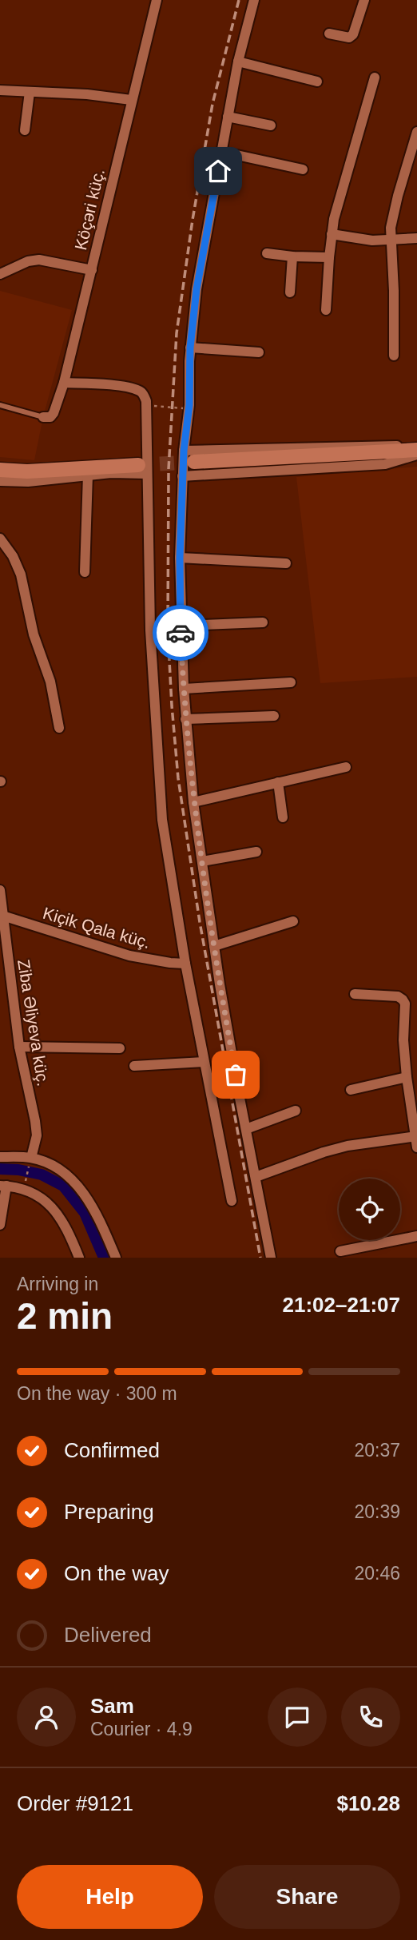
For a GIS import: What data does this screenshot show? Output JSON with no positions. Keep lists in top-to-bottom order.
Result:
{
  "streets": {
    "street": ["Köçəri küç.", "Kiçik Qala küç.", "Ziba Əliyeva küç."]
  },
  "crossings": [
    ["Kiçik Qala küç.", "Ziba Əliyeva küç."]
  ],
  "page": {
    "heading": ["2 min", "Arriving in", "21:02–21:07"],
    "panel": [
      "Sam",
      "Courier · 4.9",
      "Order #9121",
      "$10.28"
    ],
    "bar": "On the way · 300 m",
    "list": [
      ["Confirmed", "20:37"],
      ["Preparing", "20:39"],
      ["On the way", "20:46"],
      "Delivered"
    ],
    "buttons": ["Help", "Share"]
  }
}
